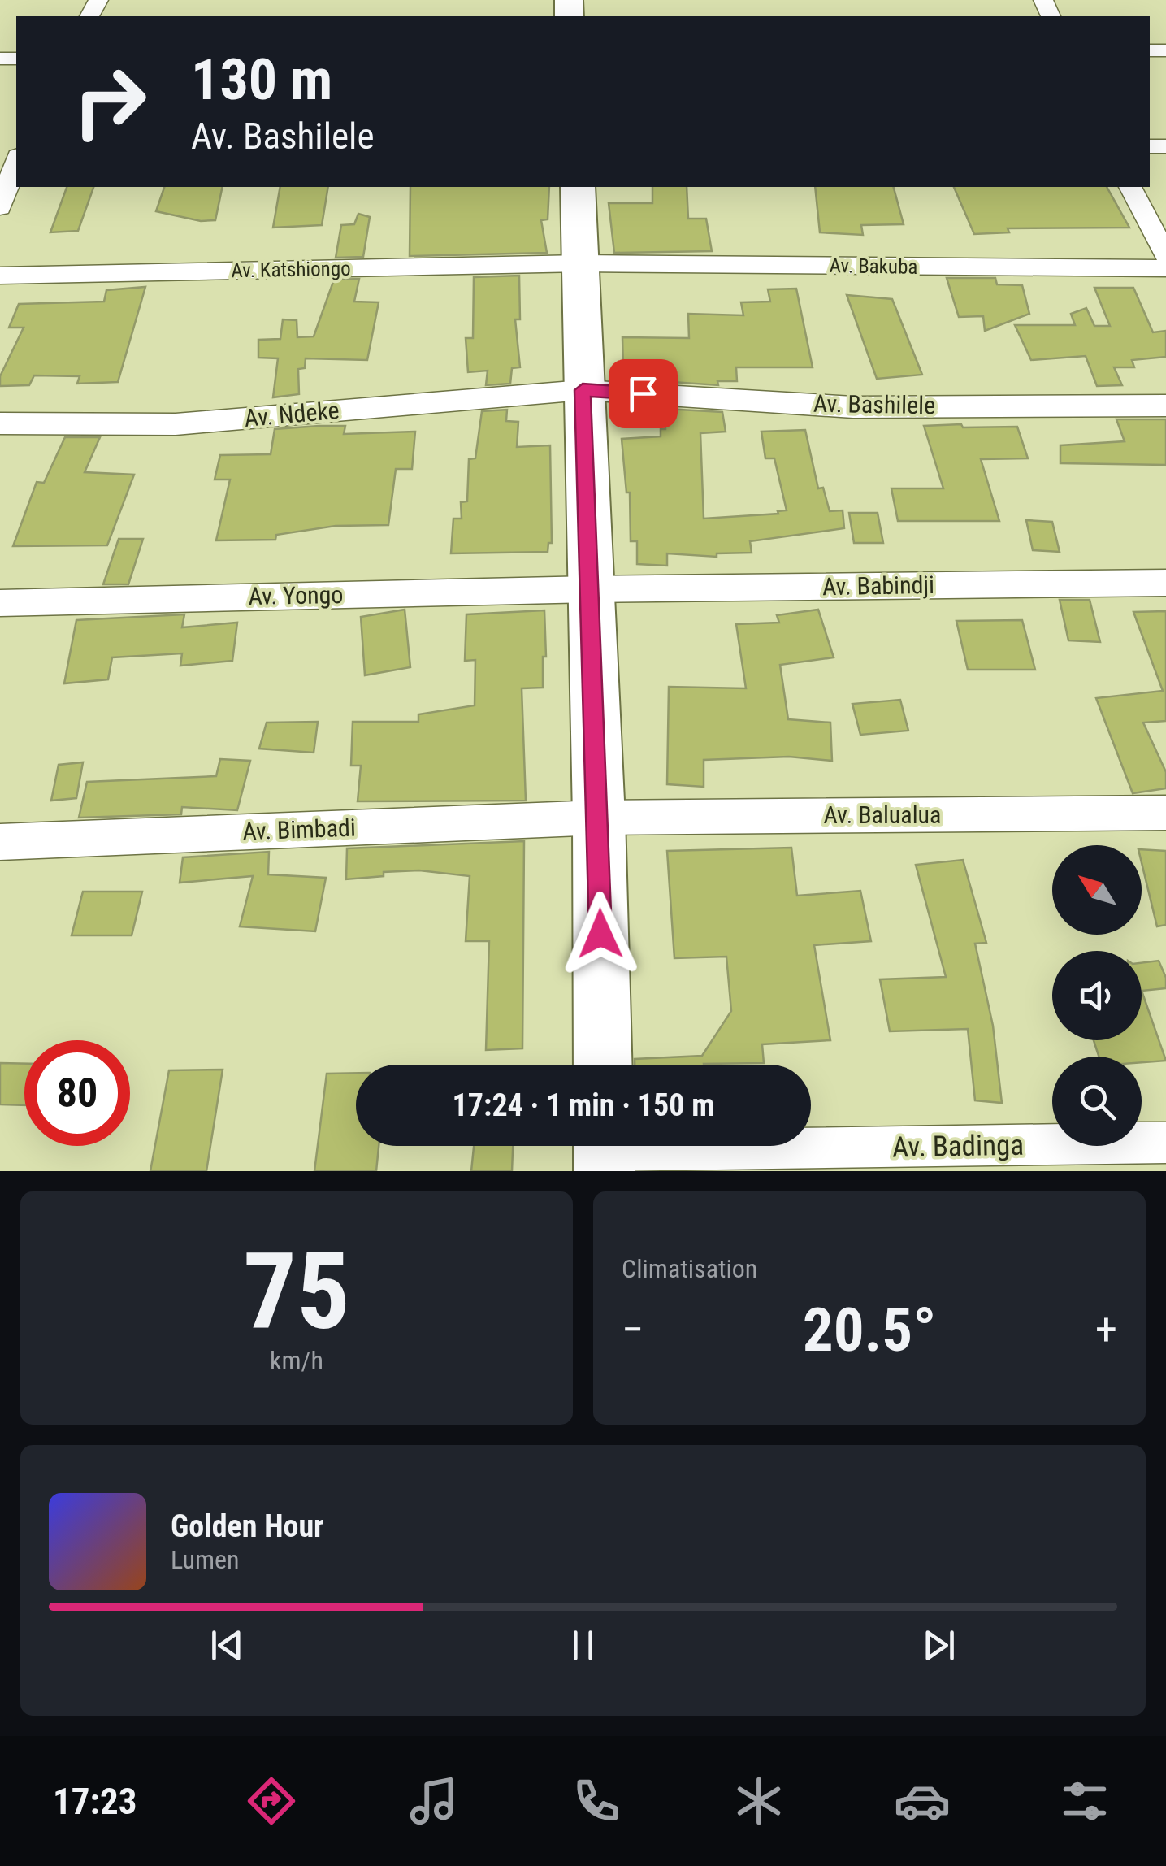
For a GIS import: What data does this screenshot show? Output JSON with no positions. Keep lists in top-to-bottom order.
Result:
{
  "streets": {
    "street": [
      "Av. Bakuba",
      "Av. Katshiongo",
      "Av. Bashilele",
      "Av. Ndeke",
      "Av. Babindji",
      "Av. Yongo",
      "Av. Balualua",
      "Av. Bimbadi",
      "Av. Badinga"
    ]
  },
  "crossings": [
    ["Av. Bakuba", "Av. Katshiongo"],
    ["Av. Bashilele", "Av. Ndeke"],
    ["Av. Babindji", "Av. Yongo"],
    ["Av. Balualua", "Av. Bimbadi"]
  ],
  "north": "top left",
  "page": {
    "turn": ["130 m", "Av. Bashilele"],
    "limit": "80",
    "trip": "17:24 · 1 min · 150 m",
    "tile": [
      ["75", "km/h"],
      "Climatisation"
    ],
    "heat": ["−", "20.5°", "+"],
    "song": ["Golden Hour", "Lumen"],
    "tabs": "17:23"
  }
}
